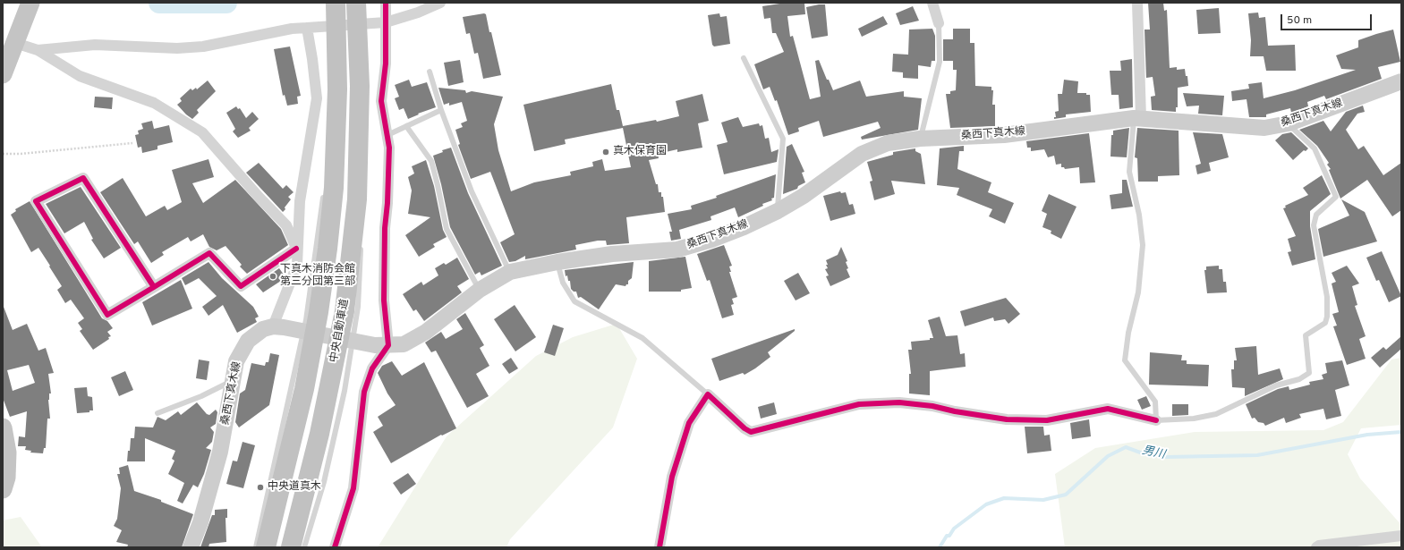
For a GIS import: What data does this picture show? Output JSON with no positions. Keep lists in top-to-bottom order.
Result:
{
  "streets": {
    "highway": ["中央自動車道"],
    "main road": ["桑西下真木線"]
  },
  "water": ["男川"],
  "places": ["真木保育園", "下真木消防会館 第三分団第三部", "中央道真木"],
  "scale_bar": "50 m"
}
